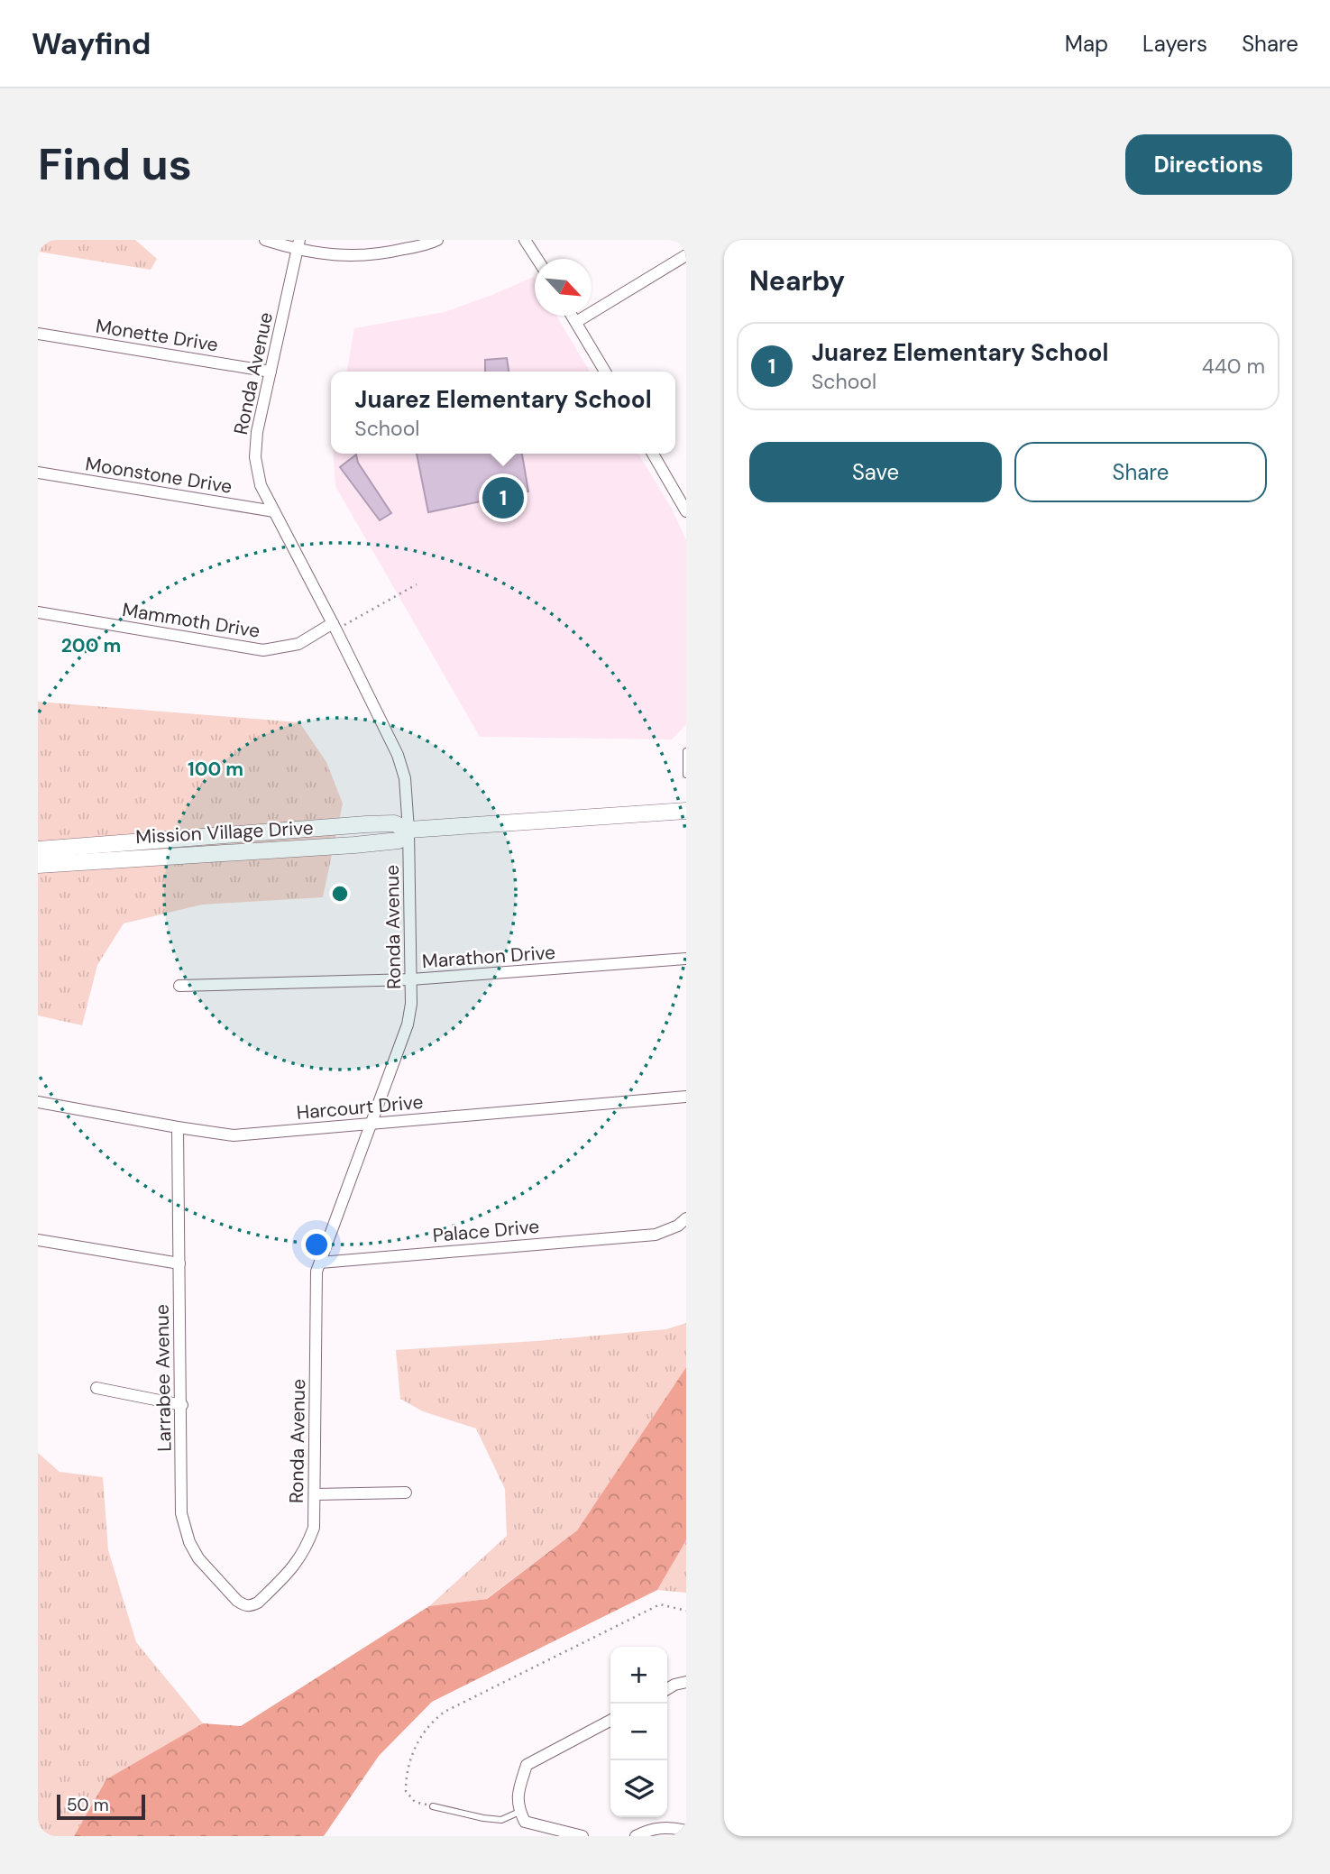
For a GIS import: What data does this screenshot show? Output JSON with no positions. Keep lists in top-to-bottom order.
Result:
{
  "streets": {
    "main road": ["Mission Village Drive"],
    "street": [
      "Monette Drive",
      "Ronda Avenue",
      "Moonstone Drive",
      "Mammoth Drive",
      "Marathon Drive",
      "Harcourt Drive",
      "Palace Drive",
      "Larrabee Avenue"
    ]
  },
  "crossings": [
    ["Monette Drive", "Ronda Avenue"],
    ["Ronda Avenue", "Moonstone Drive"],
    ["Ronda Avenue", "Mammoth Drive"],
    ["Ronda Avenue", "Mission Village Drive"],
    ["Ronda Avenue", "Marathon Drive"],
    ["Ronda Avenue", "Harcourt Drive"],
    ["Ronda Avenue", "Palace Drive"],
    ["Ronda Avenue", "Larrabee Avenue"],
    ["Harcourt Drive", "Larrabee Avenue"]
  ],
  "scale_bar": "50 m",
  "north": "bottom right",
  "page": {
    "header": "Wayfind",
    "nav": ["Map", "Layers", "Share"],
    "buttons": [
      "Directions",
      ["Save", "Share"]
    ],
    "title": "Find us",
    "heading": "Nearby",
    "list": [
      {
        "mark": "1",
        "name": "Juarez Elementary School",
        "note": "School",
        "value": "440 m"
      }
    ],
    "popup": ["Juarez Elementary School", "School"],
    "pins": "1",
    "map_buttons": ["+", "−"],
    "scale": "50 m"
  },
  "rings": ["200 m", "100 m"]
}
